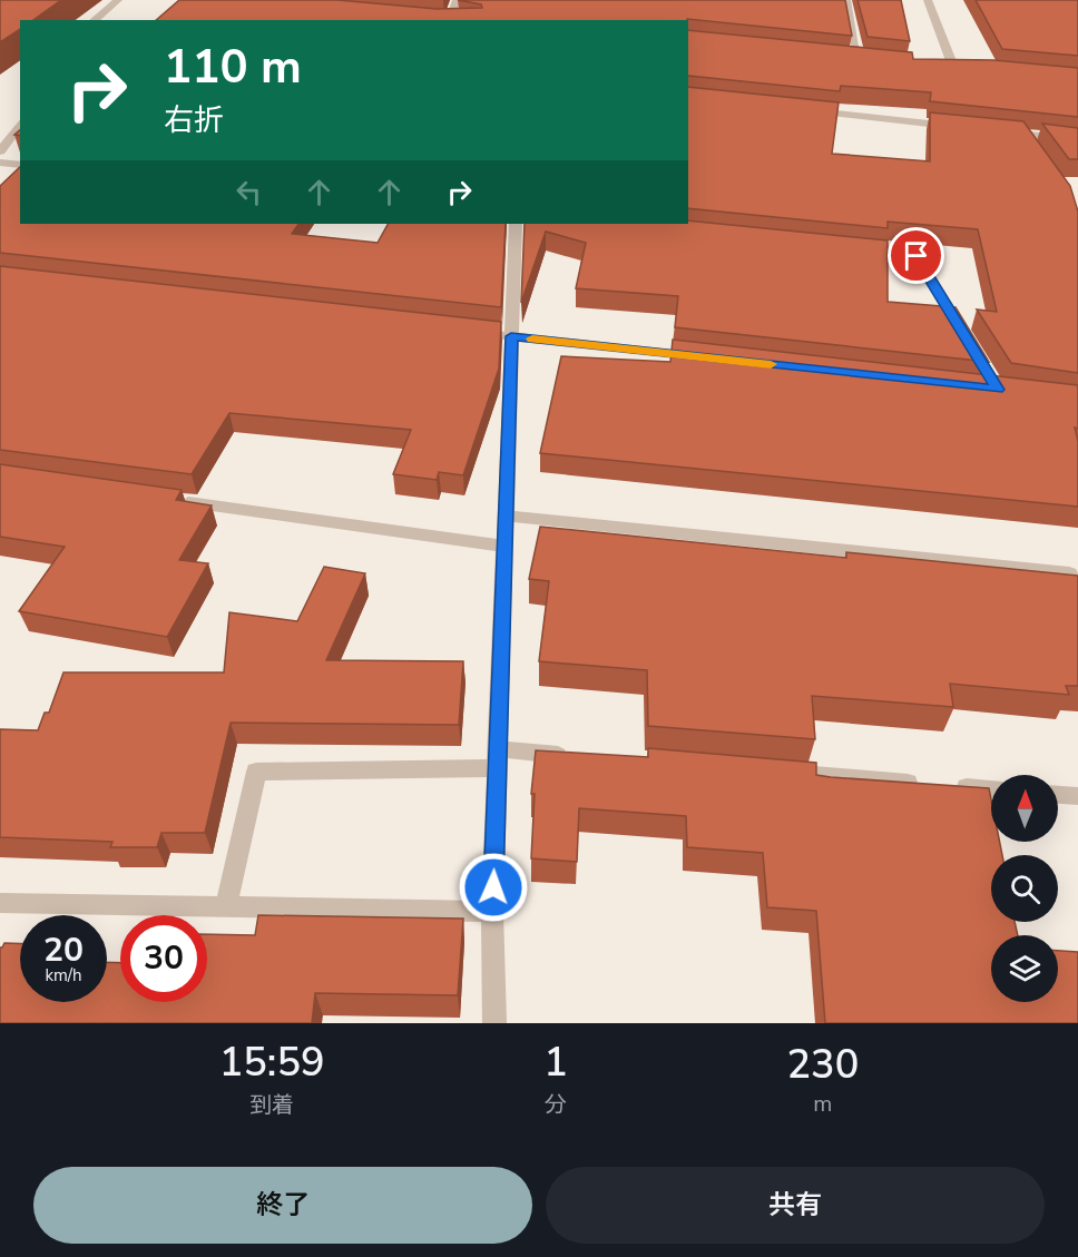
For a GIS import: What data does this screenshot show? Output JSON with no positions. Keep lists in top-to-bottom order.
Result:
{
  "north": "top",
  "page": {
    "turn": ["110 m", "右折"],
    "speed": "20 km/h",
    "limit": "30",
    "eta": [
      "15:59",
      "到着",
      "1",
      "分",
      "230",
      "m"
    ],
    "buttons": ["終了", "共有"]
  }
}
